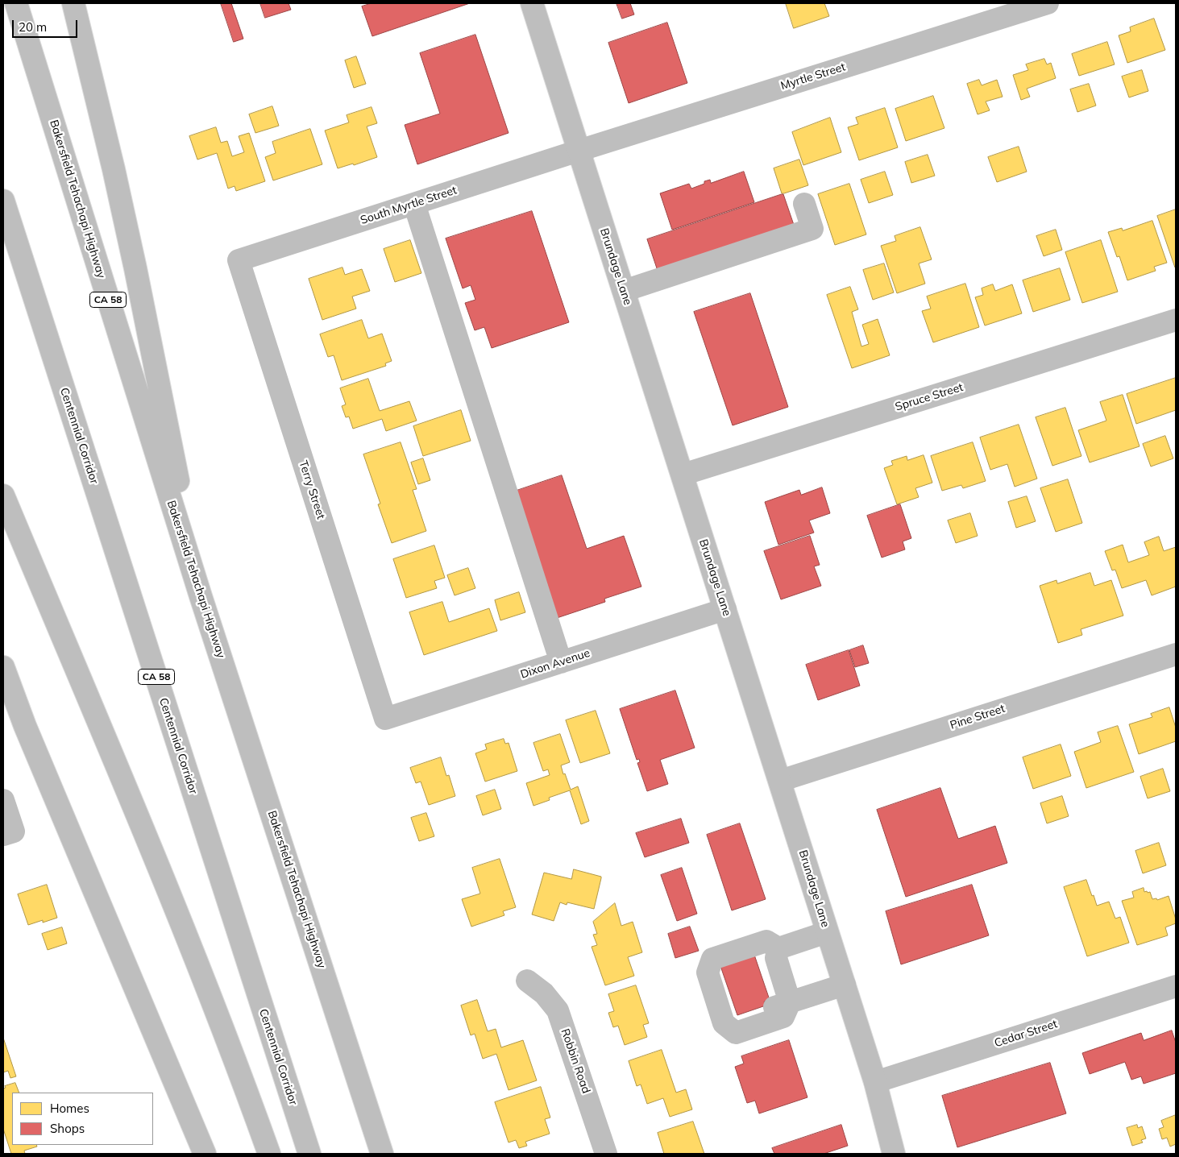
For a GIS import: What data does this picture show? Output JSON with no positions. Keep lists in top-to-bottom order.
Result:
{
  "streets": {
    "main road": [
      "Myrtle Street",
      "Bakersfield Tehachapi Highway",
      "South Myrtle Street",
      "Brundage Lane",
      "CA 58",
      "Spruce Street",
      "Centennial Corridor",
      "Terry Street",
      "Dixon Avenue",
      "Pine Street",
      "Cedar Street",
      "Robbin Road"
    ]
  },
  "crossings": [
    ["Myrtle Street", "South Myrtle Street"],
    ["Myrtle Street", "Brundage Lane"],
    ["South Myrtle Street", "Brundage Lane"],
    ["South Myrtle Street", "Terry Street"],
    ["Brundage Lane", "Spruce Street"],
    ["Brundage Lane", "Dixon Avenue"],
    ["Brundage Lane", "Pine Street"],
    ["Brundage Lane", "Cedar Street"],
    ["Terry Street", "Dixon Avenue"]
  ],
  "legend": ["Homes", "Shops"],
  "scale_bar": "20 m"
}
